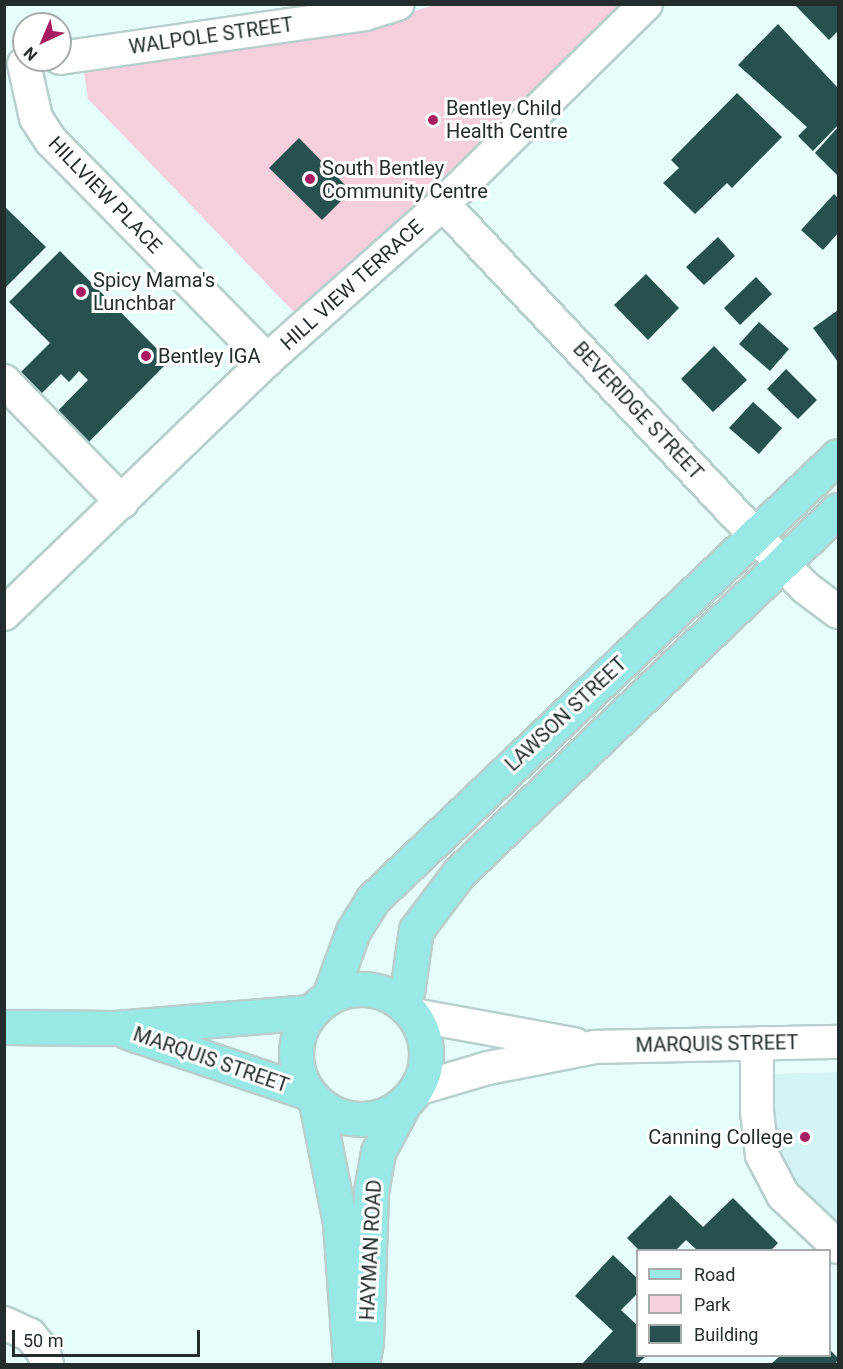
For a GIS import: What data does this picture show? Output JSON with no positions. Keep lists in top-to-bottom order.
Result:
{
  "streets": {
    "main road": ["LAWSON STREET", "MARQUIS STREET", "HAYMAN ROAD"],
    "street": [
      "WALPOLE STREET",
      "HILLVIEW PLACE",
      "HILL VIEW TERRACE",
      "BEVERIDGE STREET"
    ]
  },
  "crossings": [
    ["HILLVIEW PLACE", "HILL VIEW TERRACE"],
    ["HILL VIEW TERRACE", "BEVERIDGE STREET"],
    ["BEVERIDGE STREET", "LAWSON STREET"],
    ["LAWSON STREET", "MARQUIS STREET"],
    ["LAWSON STREET", "HAYMAN ROAD"],
    ["MARQUIS STREET", "HAYMAN ROAD"]
  ],
  "places": [
    "Bentley Child Health Centre",
    "South Bentley Community Centre",
    "Spicy Mama's Lunchbar",
    "Bentley IGA",
    "Canning College"
  ],
  "legend": ["Road", "Park", "Building"],
  "scale_bar": "50 m",
  "north": "bottom left"
}
